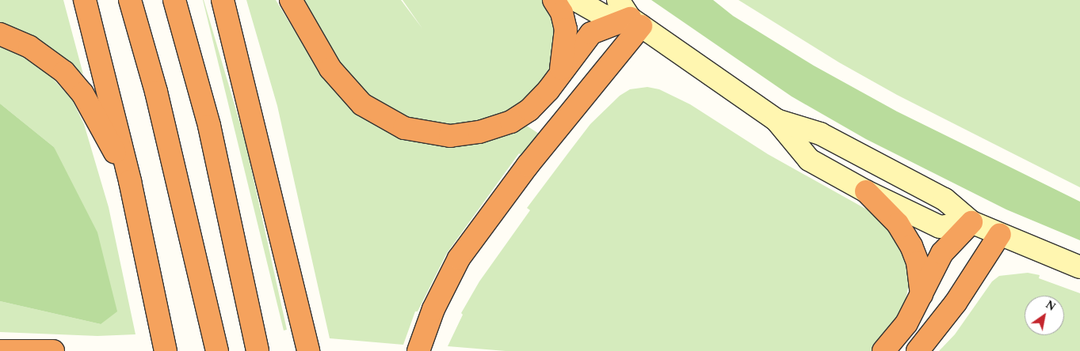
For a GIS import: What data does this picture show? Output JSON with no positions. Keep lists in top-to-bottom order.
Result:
{
  "north": "top right"
}
